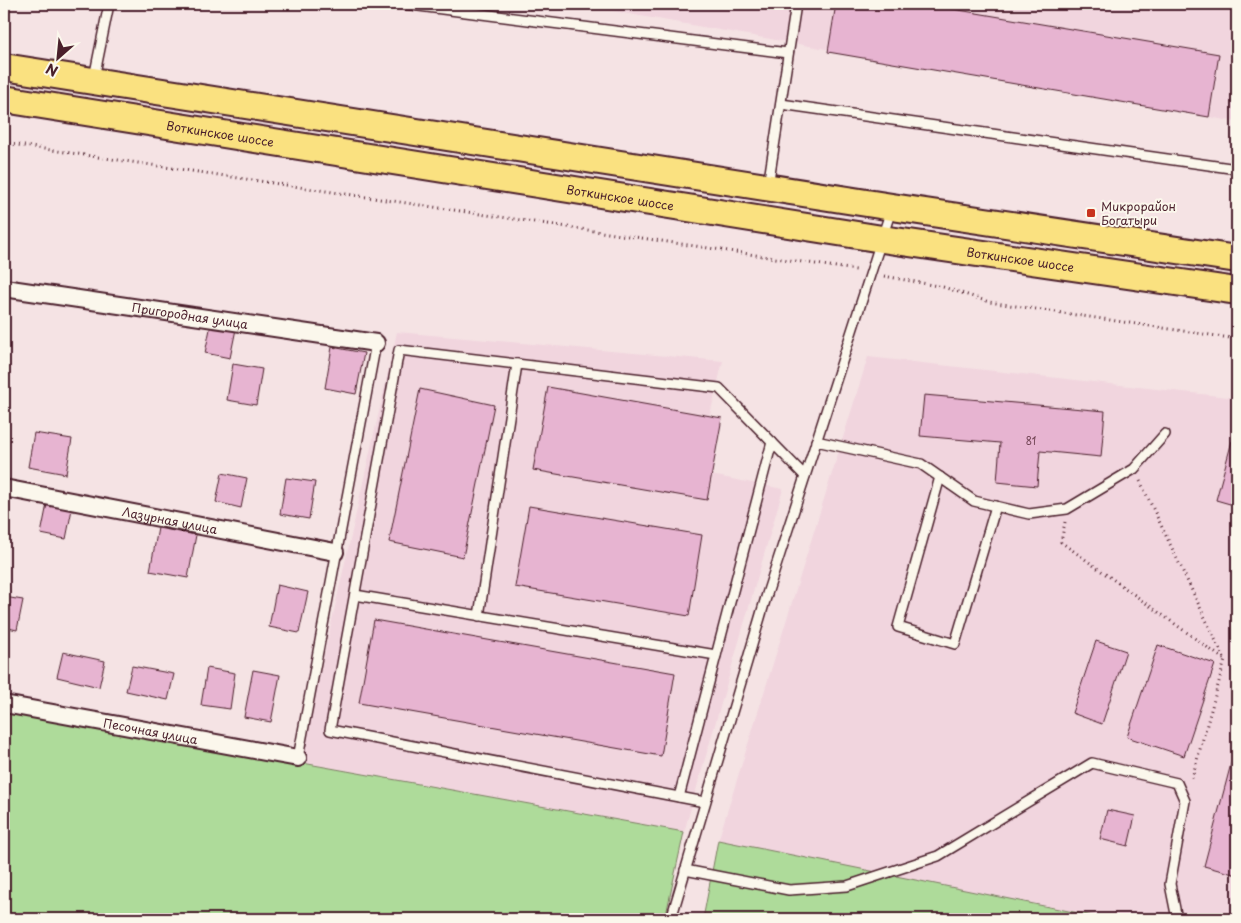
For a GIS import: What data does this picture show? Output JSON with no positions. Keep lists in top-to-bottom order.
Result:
{
  "streets": {
    "main road": ["Воткинское шоссе"],
    "street": ["Пригородная улица", "Лазурная улица", "Песочная улица"]
  },
  "places": {
    "transit": ["Микрорайон Богатыри"]
  },
  "house_numbers": ["81"],
  "north": "bottom left"
}
